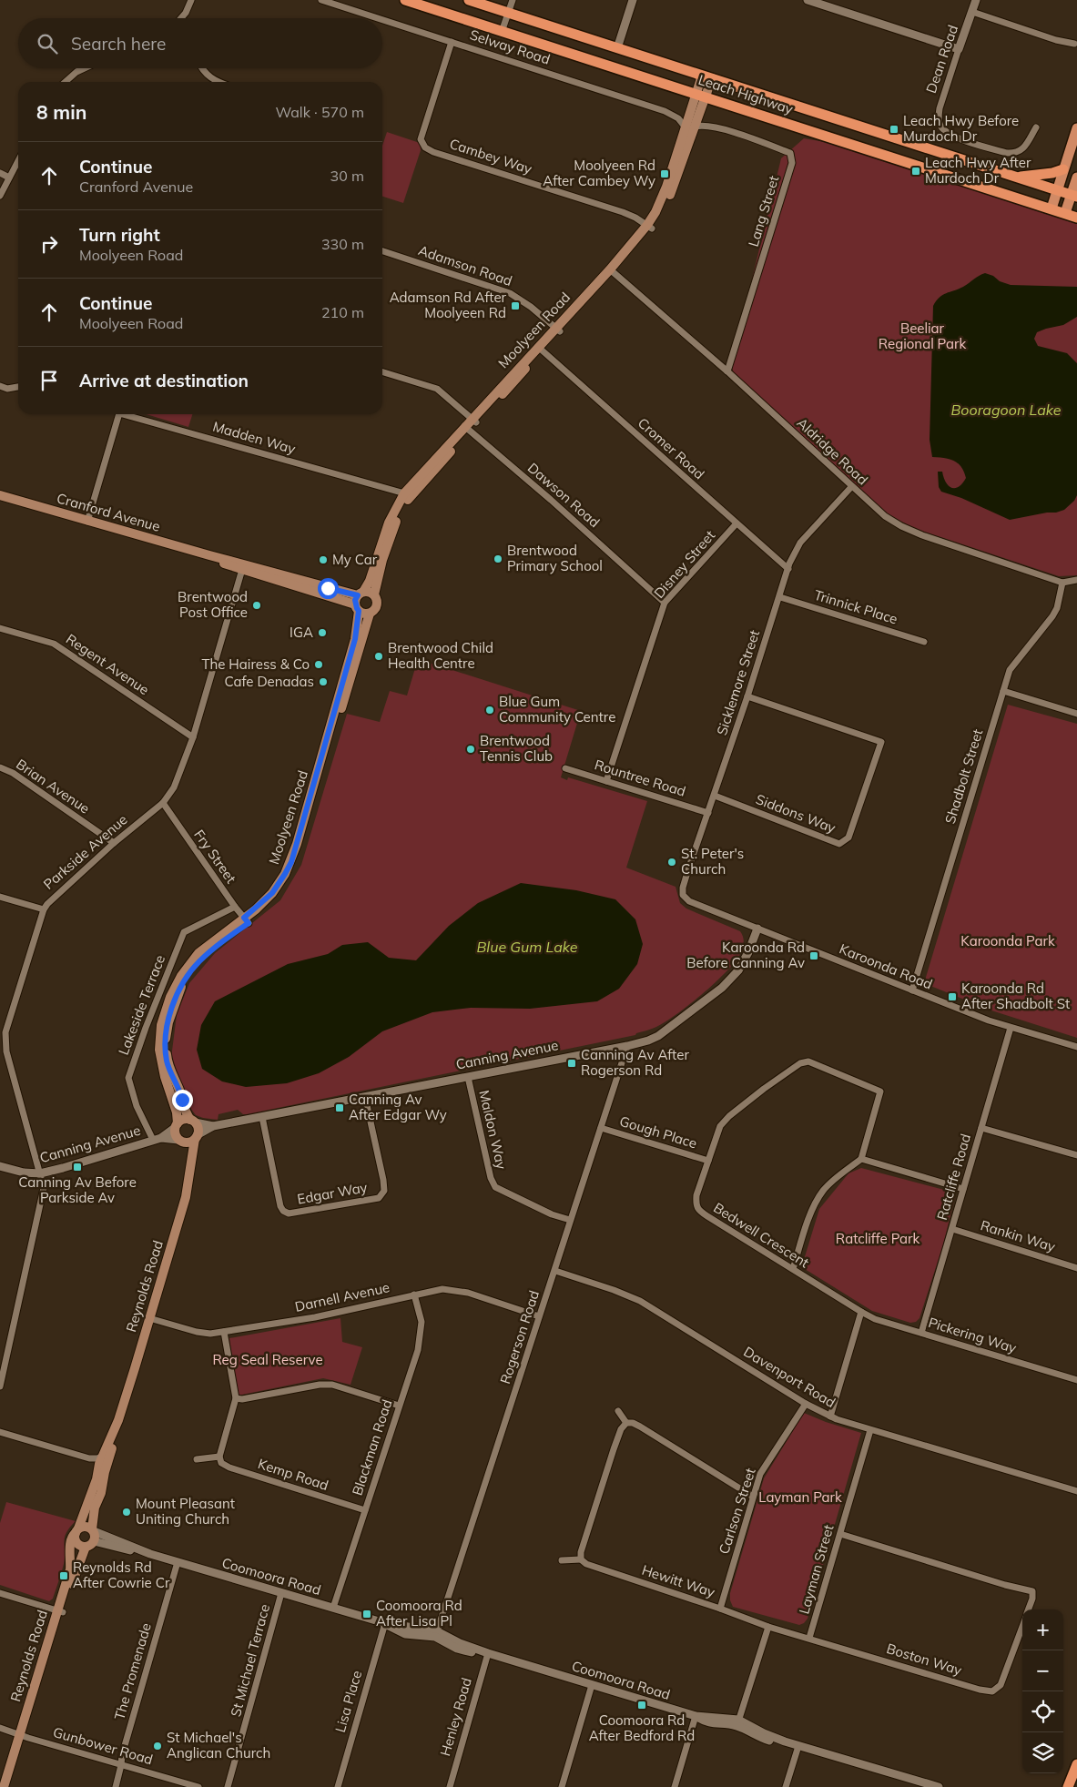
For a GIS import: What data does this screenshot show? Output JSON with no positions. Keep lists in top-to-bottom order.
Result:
{
  "streets": {
    "highway": ["Leach Highway"],
    "main road": [
      "Moolyeen Road",
      "Cranford Avenue",
      "Canning Avenue",
      "Reynolds Road"
    ],
    "street": [
      "Selway Road",
      "Dean Road",
      "Cambey Way",
      "Lang Street",
      "Adamson Road",
      "Madden Way",
      "Cromer Road",
      "Aldridge Road",
      "Dawson Road",
      "Disney Street",
      "Trinnick Place",
      "Regent Avenue",
      "Sicklemore Street",
      "Shadbolt Street",
      "Rountree Road",
      "Brian Avenue",
      "Siddons Way",
      "Parkside Avenue",
      "Fry Street",
      "Karoonda Road",
      "Lakeside Terrace",
      "Maldon Way",
      "Gough Place",
      "Ratcliffe Road",
      "Edgar Way",
      "Bedwell Crescent",
      "Rankin Way",
      "Darnell Avenue",
      "Pickering Way",
      "Rogerson Road",
      "Davenport Road",
      "Blackman Road",
      "Kemp Road",
      "Carlson Street",
      "Layman Street",
      "Coomoora Road",
      "Hewitt Way",
      "Boston Way",
      "St Michael Terrace",
      "The Promenade",
      "Lisa Place",
      "Henley Road",
      "Gunbower Road"
    ]
  },
  "crossings": [
    ["Selway Road", "Cambey Way"],
    ["Selway Road", "Moolyeen Road"],
    ["Leach Highway", "Moolyeen Road"],
    ["Cambey Way", "Moolyeen Road"],
    ["Lang Street", "Moolyeen Road"],
    ["Lang Street", "Aldridge Road"],
    ["Adamson Road", "Moolyeen Road"],
    ["Moolyeen Road", "Madden Way"],
    ["Moolyeen Road", "Cromer Road"],
    ["Moolyeen Road", "Aldridge Road"],
    ["Moolyeen Road", "Dawson Road"],
    ["Moolyeen Road", "Cranford Avenue"],
    ["Moolyeen Road", "Fry Street"],
    ["Moolyeen Road", "Canning Avenue"],
    ["Moolyeen Road", "Reynolds Road"],
    ["Madden Way", "Cranford Avenue"],
    ["Cromer Road", "Disney Street"],
    ["Cromer Road", "Sicklemore Street"],
    ["Aldridge Road", "Sicklemore Street"],
    ["Aldridge Road", "Shadbolt Street"],
    ["Dawson Road", "Disney Street"],
    ["Cranford Avenue", "Parkside Avenue"],
    ["Disney Street", "Rountree Road"],
    ["Trinnick Place", "Sicklemore Street"],
    ["Regent Avenue", "Parkside Avenue"],
    ["Sicklemore Street", "Rountree Road"],
    ["Sicklemore Street", "Siddons Way"],
    ["Sicklemore Street", "Karoonda Road"],
    ["Shadbolt Street", "Karoonda Road"],
    ["Brian Avenue", "Parkside Avenue"],
    ["Parkside Avenue", "Fry Street"],
    ["Parkside Avenue", "Canning Avenue"],
    ["Fry Street", "Lakeside Terrace"],
    ["Karoonda Road", "Canning Avenue"],
    ["Karoonda Road", "Ratcliffe Road"],
    ["Lakeside Terrace", "Canning Avenue"],
    ["Canning Avenue", "Maldon Way"],
    ["Canning Avenue", "Edgar Way"],
    ["Canning Avenue", "Reynolds Road"],
    ["Canning Avenue", "Rogerson Road"],
    ["Maldon Way", "Rogerson Road"],
    ["Gough Place", "Bedwell Crescent"],
    ["Gough Place", "Rogerson Road"],
    ["Ratcliffe Road", "Rankin Way"],
    ["Ratcliffe Road", "Pickering Way"],
    ["Bedwell Crescent", "Pickering Way"],
    ["Reynolds Road", "Darnell Avenue"],
    ["Reynolds Road", "Coomoora Road"],
    ["Reynolds Road", "Gunbower Road"],
    ["Darnell Avenue", "Rogerson Road"],
    ["Darnell Avenue", "Blackman Road"],
    ["Rogerson Road", "Davenport Road"],
    ["Rogerson Road", "Coomoora Road"],
    ["Davenport Road", "Carlson Street"],
    ["Davenport Road", "Layman Street"],
    ["Blackman Road", "Kemp Road"],
    ["Blackman Road", "Coomoora Road"],
    ["Carlson Street", "Hewitt Way"],
    ["Layman Street", "Boston Way"],
    ["Coomoora Road", "St Michael Terrace"],
    ["Coomoora Road", "The Promenade"],
    ["Coomoora Road", "Lisa Place"],
    ["Coomoora Road", "Henley Road"],
    ["Hewitt Way", "Boston Way"],
    ["The Promenade", "Gunbower Road"]
  ],
  "water": ["Booragoon Lake", "Blue Gum Lake"],
  "parks": [
    "Beeliar Regional Park",
    "Karoonda Park",
    "Ratcliffe Park",
    "Reg Seal Reserve",
    "Layman Park"
  ],
  "places": {
    "transit": [
      "Leach Hwy Before Murdoch Dr",
      "Leach Hwy After Murdoch Dr",
      "Moolyeen Rd After Cambey Wy",
      "Adamson Rd After Moolyeen Rd",
      "Karoonda Rd Before Canning Av",
      "Karoonda Rd After Shadbolt St",
      "Canning Av After Rogerson Rd",
      "Canning Av After Edgar Wy",
      "Canning Av Before Parkside Av",
      "Reynolds Rd After Cowrie Cr",
      "Coomoora Rd After Lisa Pl",
      "Coomoora Rd After Bedford Rd"
    ],
    "other": [
      "Brentwood Primary School",
      "My Car",
      "Brentwood Post Office",
      "IGA",
      "Brentwood Child Health Centre",
      "The Hairess & Co",
      "Cafe Denadas",
      "Blue Gum Community Centre",
      "Brentwood Tennis Club",
      "St. Peter's Church",
      "Mount Pleasant Uniting Church",
      "St Michael's Anglican Church"
    ]
  },
  "page": {
    "search": "Search here",
    "heading": ["8 min", "Walk · 570 m"],
    "list": [
      ["Continue", "Cranford Avenue", "30 m"],
      ["Turn right", "Moolyeen Road", "330 m"],
      ["Continue", "Moolyeen Road", "210 m"],
      "Arrive at destination"
    ],
    "map_buttons": ["+", "−"]
  }
}
